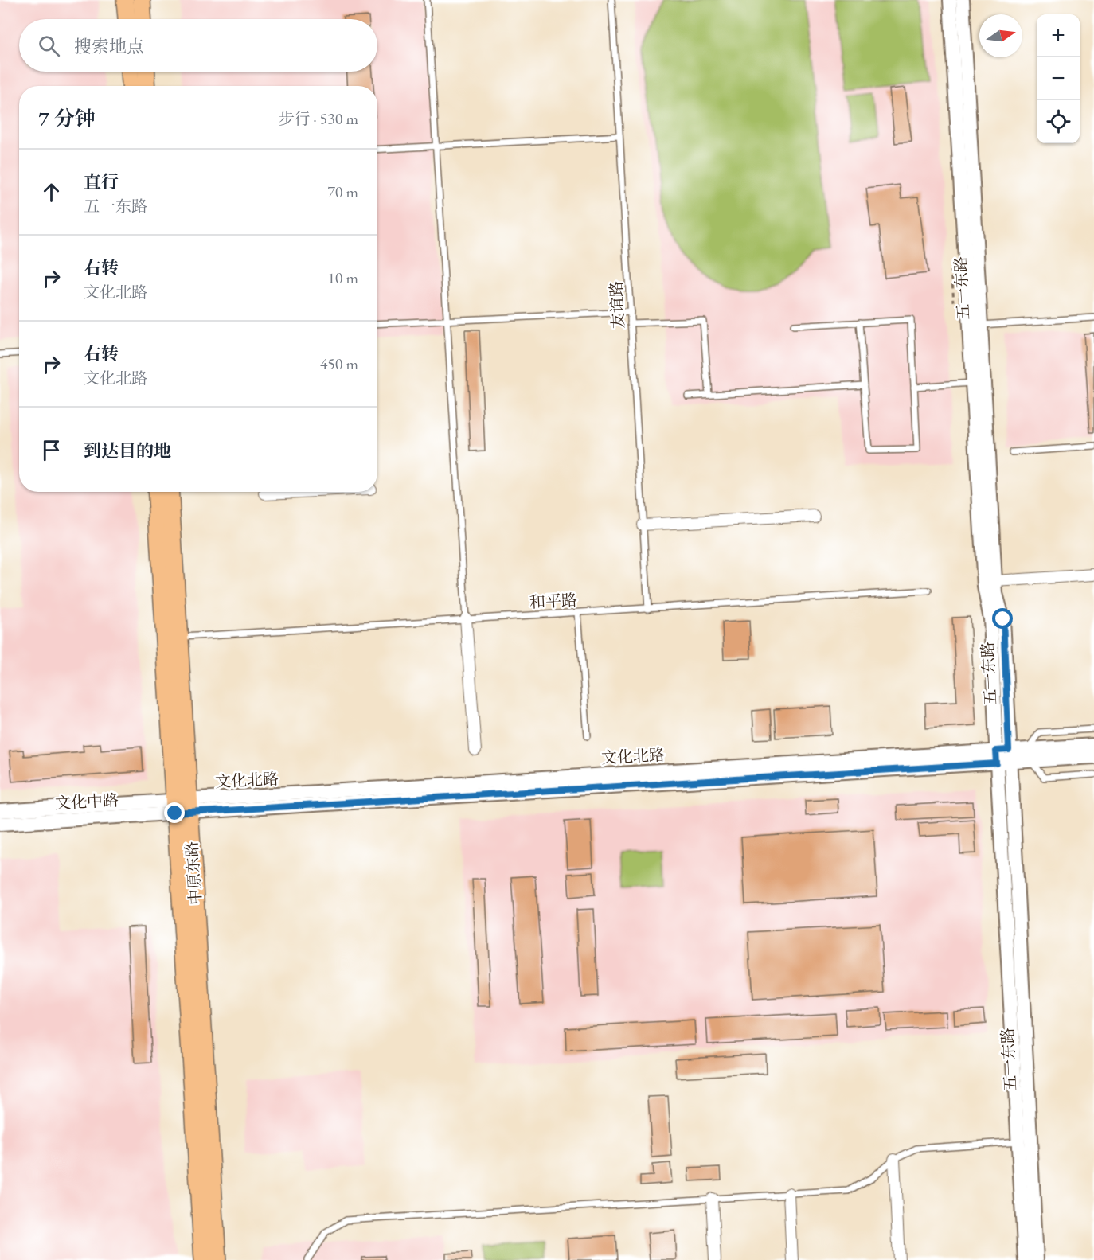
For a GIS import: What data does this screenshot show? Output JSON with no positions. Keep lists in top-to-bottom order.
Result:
{
  "streets": {
    "main road": ["中原东路"],
    "street": ["五一东路", "文化北路", "文化中路"],
    "lane": ["友谊路", "和平路"]
  },
  "crossings": [
    ["五一东路", "文化北路"],
    ["友谊路", "和平路"],
    ["和平路", "中原东路"],
    ["文化北路", "文化中路"],
    ["文化北路", "中原东路"],
    ["文化中路", "中原东路"]
  ],
  "north": "right",
  "page": {
    "map_buttons": ["+", "−"],
    "search": "搜索地点",
    "heading": ["7 分钟", "步行 · 530 m"],
    "list": [
      ["直行", "五一东路", "70 m"],
      ["右转", "文化北路", "10 m"],
      ["右转", "文化北路", "450 m"],
      "到达目的地"
    ]
  }
}
